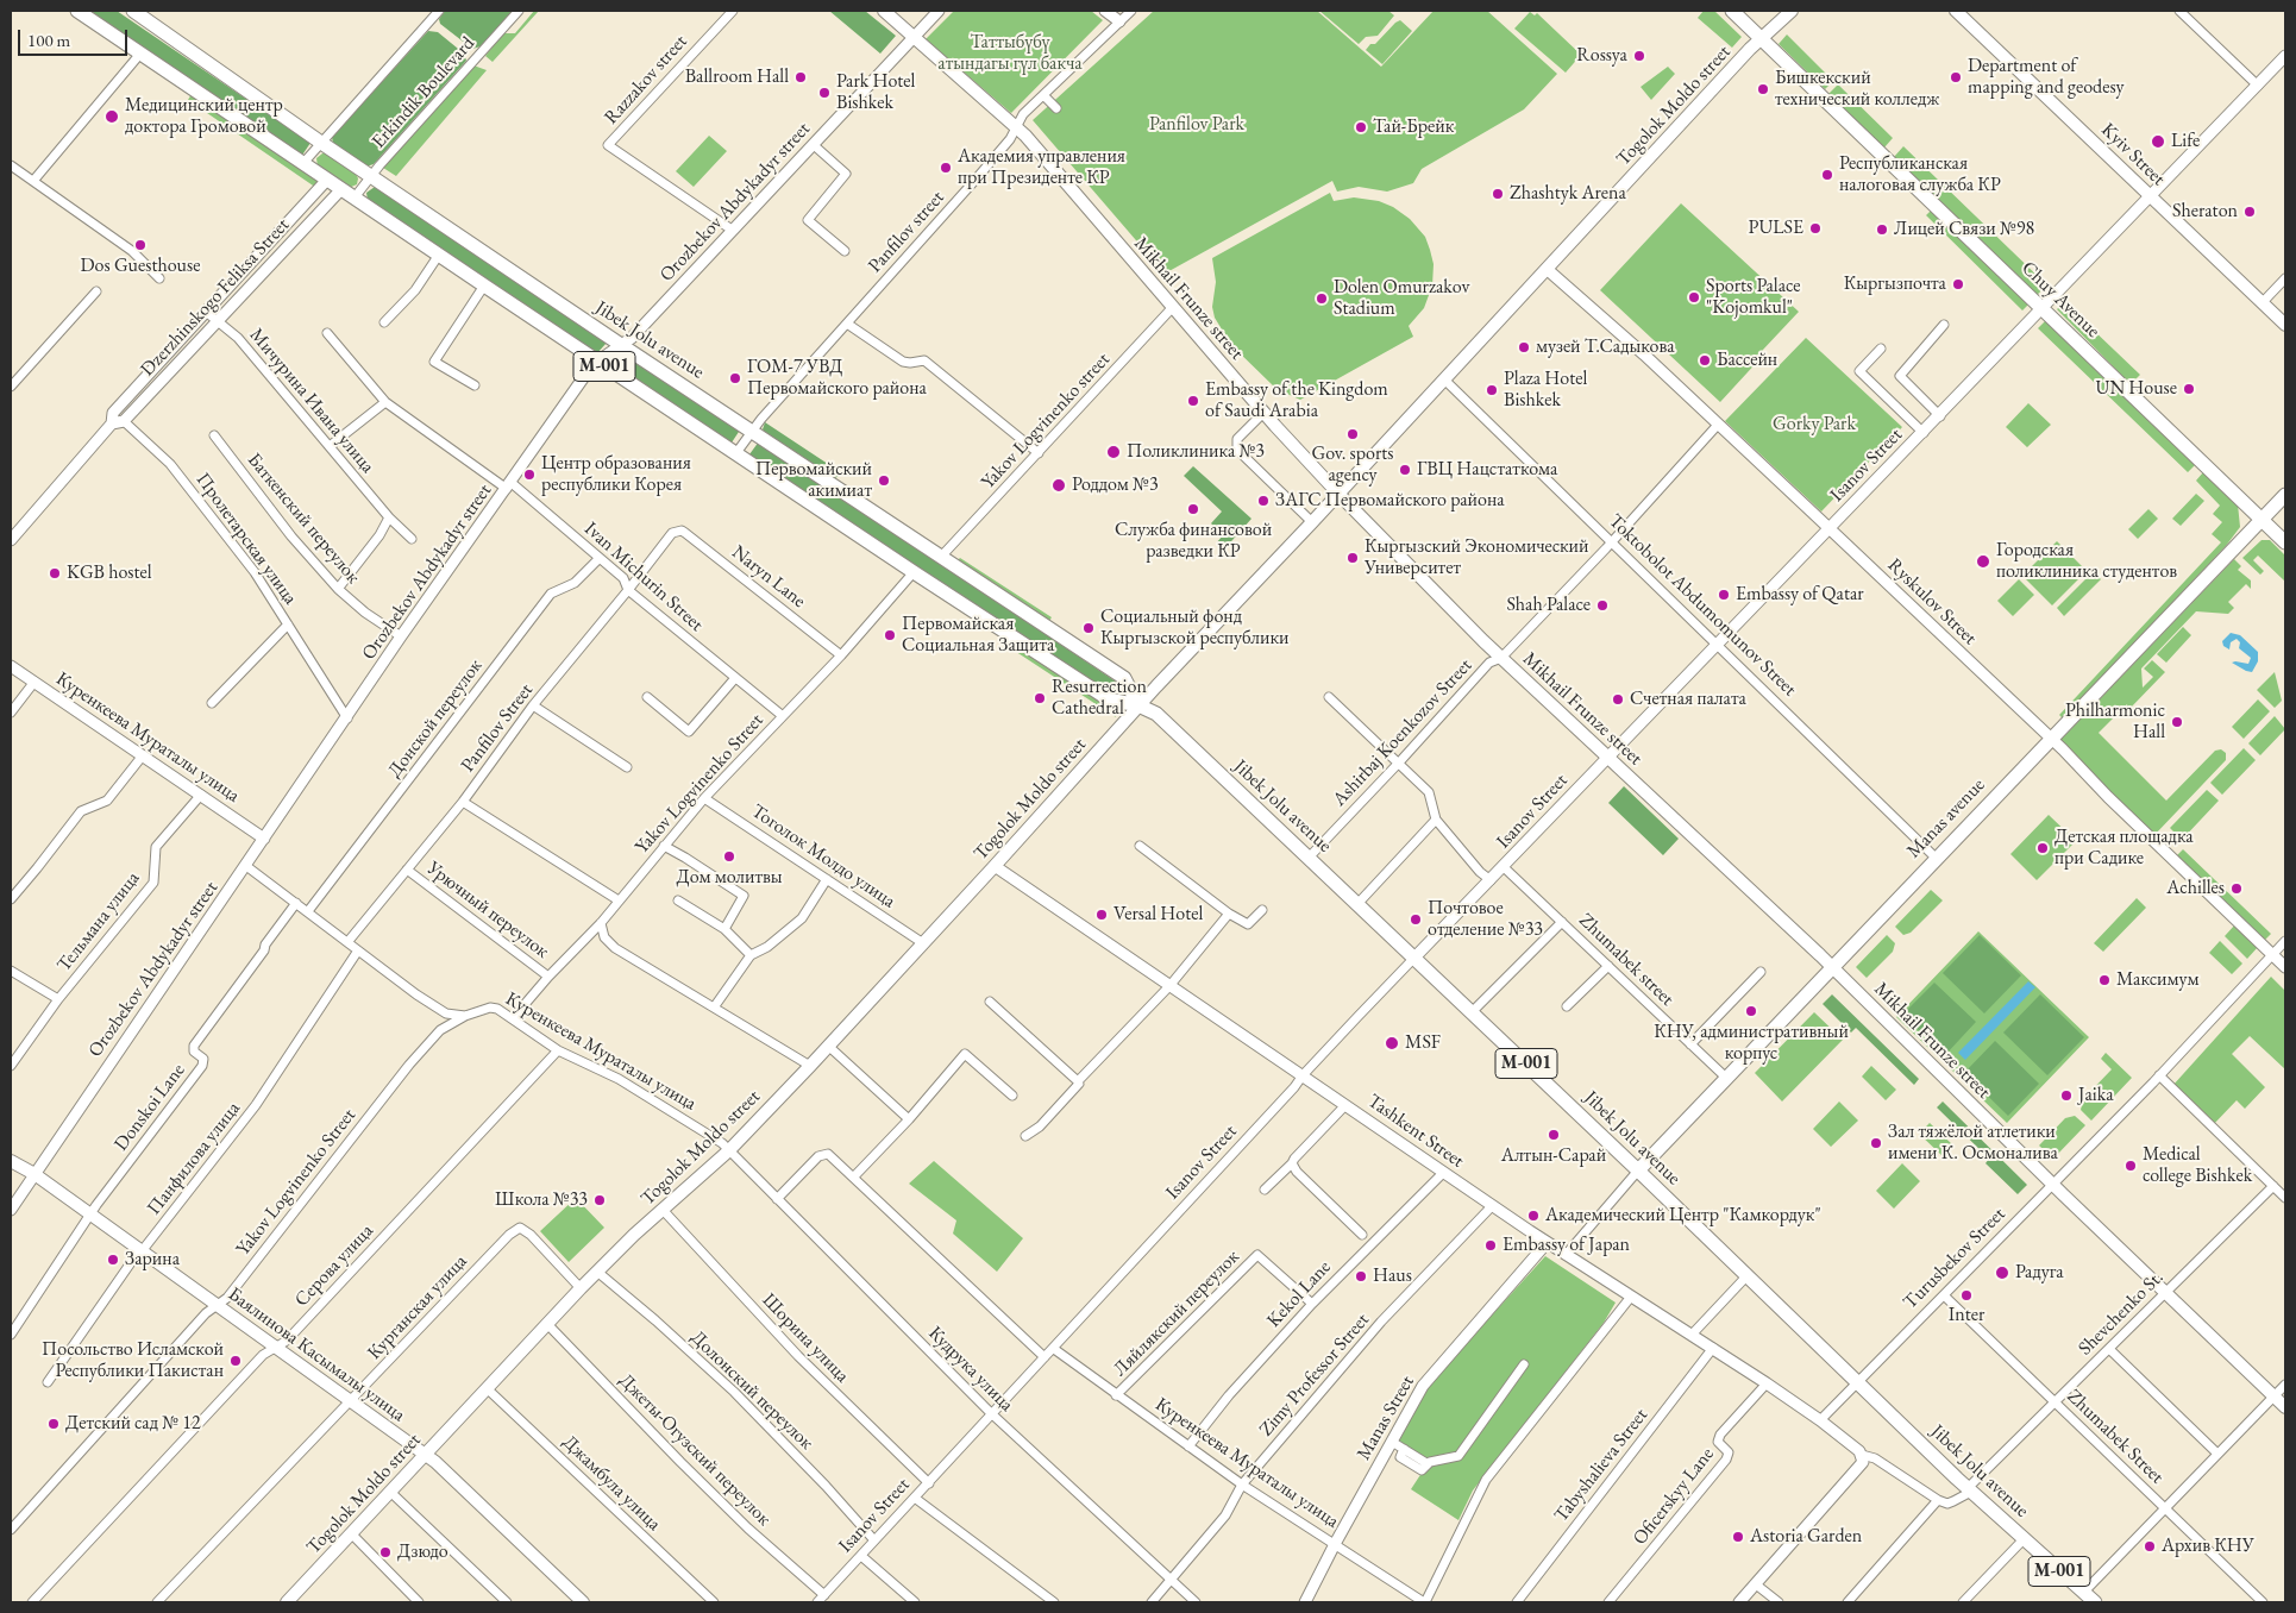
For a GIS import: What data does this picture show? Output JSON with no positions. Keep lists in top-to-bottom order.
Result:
{
  "streets": {
    "main road": [
      "Togolok Moldo street",
      "Kyiv Street",
      "Mikhail Frunze street",
      "Chuy Avenue",
      "Jibek Jolu avenue",
      "М-001",
      "Manas avenue",
      "Баялинова Касымалы улица"
    ],
    "street": [
      "Razzakov street",
      "Erkindik Boulevard",
      "Orozbekov Abdykadyr street",
      "Panfilov street",
      "Dzerzhinskogo Feliksa Street",
      "Мичурина Ивана улица",
      "Yakov Logvinenko street",
      "Isanov Street",
      "Баткенский переулок",
      "Пролетарская улица",
      "Ivan Michurin Street",
      "Naryn Lane",
      "Ryskulov Street",
      "Toktobolot Abdumomunov Street",
      "Донской переулок",
      "Panfilov Street",
      "Ashirbaj Koenkozov Street",
      "Куренкеева Мураталы улица",
      "Yakov Logvinenko Street",
      "Тоголок Молдо улица",
      "Урючный переулок",
      "Тельмана улица",
      "Zhumabek street",
      "Donskoi Lane",
      "Tashkent Street",
      "Панфилова улица",
      "Turusbekov Street",
      "Серова улица",
      "Kekol Lane",
      "Курганская улица",
      "Ляйлякский переулок",
      "Shevchenko St.",
      "Шорина улица",
      "Кудрука улица",
      "Zimy Professor Street",
      "Долонский переулок",
      "Manas Street",
      "Zhumabek Street",
      "Джеты-Огузский переулок",
      "Tabyshalieva Street",
      "Джамбула улица",
      "Oficerskyy Lane"
    ]
  },
  "crossings": [
    ["Razzakov street", "Orozbekov Abdykadyr street"],
    ["Erkindik Boulevard", "Jibek Jolu avenue"],
    ["Togolok Moldo street", "Mikhail Frunze street"],
    ["Togolok Moldo street", "Chuy Avenue"],
    ["Togolok Moldo street", "Jibek Jolu avenue"],
    ["Togolok Moldo street", "Ryskulov Street"],
    ["Togolok Moldo street", "Toktobolot Abdumomunov Street"],
    ["Togolok Moldo street", "Куренкеева Мураталы улица"],
    ["Togolok Moldo street", "Тоголок Молдо улица"],
    ["Togolok Moldo street", "Tashkent Street"],
    ["Togolok Moldo street", "Курганская улица"],
    ["Togolok Moldo street", "Шорина улица"],
    ["Togolok Moldo street", "Баялинова Касымалы улица"],
    ["Togolok Moldo street", "Кудрука улица"],
    ["Togolok Moldo street", "Долонский переулок"],
    ["Togolok Moldo street", "Джеты-Огузский переулок"],
    ["Togolok Moldo street", "Джамбула улица"],
    ["Kyiv Street", "Isanov Street"],
    ["Orozbekov Abdykadyr street", "Mikhail Frunze street"],
    ["Orozbekov Abdykadyr street", "Jibek Jolu avenue"],
    ["Orozbekov Abdykadyr street", "Баткенский переулок"],
    ["Orozbekov Abdykadyr street", "Пролетарская улица"],
    ["Orozbekov Abdykadyr street", "Ivan Michurin Street"],
    ["Orozbekov Abdykadyr street", "Куренкеева Мураталы улица"],
    ["Orozbekov Abdykadyr street", "Баялинова Касымалы улица"],
    ["Panfilov street", "Mikhail Frunze street"],
    ["Panfilov street", "Jibek Jolu avenue"],
    ["Dzerzhinskogo Feliksa Street", "Jibek Jolu avenue"],
    ["Dzerzhinskogo Feliksa Street", "Мичурина Ивана улица"],
    ["Dzerzhinskogo Feliksa Street", "Пролетарская улица"],
    ["Mikhail Frunze street", "Yakov Logvinenko street"],
    ["Mikhail Frunze street", "Isanov Street"],
    ["Mikhail Frunze street", "Ashirbaj Koenkozov Street"],
    ["Mikhail Frunze street", "Manas avenue"],
    ["Mikhail Frunze street", "Turusbekov Street"],
    ["Mikhail Frunze street", "Shevchenko St."],
    ["Chuy Avenue", "Isanov Street"],
    ["Chuy Avenue", "Manas avenue"],
    ["Jibek Jolu avenue", "Yakov Logvinenko street"],
    ["Jibek Jolu avenue", "Isanov Street"],
    ["Jibek Jolu avenue", "Ashirbaj Koenkozov Street"],
    ["Jibek Jolu avenue", "Yakov Logvinenko Street"],
    ["Jibek Jolu avenue", "Manas avenue"],
    ["Jibek Jolu avenue", "Turusbekov Street"],
    ["Jibek Jolu avenue", "Shevchenko St."],
    ["Isanov Street", "Ryskulov Street"],
    ["Isanov Street", "Toktobolot Abdumomunov Street"],
    ["Isanov Street", "Куренкеева Мураталы улица"],
    ["Isanov Street", "Zhumabek street"],
    ["Isanov Street", "Tashkent Street"],
    ["Isanov Street", "Шорина улица"],
    ["Isanov Street", "Кудрука улица"],
    ["Isanov Street", "Долонский переулок"],
    ["Isanov Street", "Джеты-Огузский переулок"],
    ["Ivan Michurin Street", "Донской переулок"],
    ["Ivan Michurin Street", "Panfilov Street"],
    ["Ivan Michurin Street", "Yakov Logvinenko Street"],
    ["Naryn Lane", "Panfilov Street"],
    ["Naryn Lane", "Yakov Logvinenko Street"],
    ["Ryskulov Street", "Ashirbaj Koenkozov Street"],
    ["Ryskulov Street", "Manas avenue"],
    ["Ryskulov Street", "Turusbekov Street"],
    ["Toktobolot Abdumomunov Street", "Ashirbaj Koenkozov Street"],
    ["Toktobolot Abdumomunov Street", "Manas avenue"],
    ["Panfilov Street", "Урючный переулок"],
    ["Куренкеева Мураталы улица", "Yakov Logvinenko Street"],
    ["Куренкеева Мураталы улица", "Тельмана улица"],
    ["Куренкеева Мураталы улица", "Серова улица"],
    ["Куренкеева Мураталы улица", "Kekol Lane"],
    ["Куренкеева Мураталы улица", "Ляйлякский переулок"],
    ["Куренкеева Мураталы улица", "Кудрука улица"],
    ["Куренкеева Мураталы улица", "Zimy Professor Street"],
    ["Куренкеева Мураталы улица", "Manas Street"],
    ["Yakov Logvinenko Street", "Тоголок Молдо улица"],
    ["Yakov Logvinenko Street", "Урючный переулок"],
    ["Yakov Logvinenko Street", "Баялинова Касымалы улица"],
    ["Manas avenue", "Zhumabek street"],
    ["Donskoi Lane", "Баялинова Касымалы улица"],
    ["Tashkent Street", "Turusbekov Street"],
    ["Tashkent Street", "Kekol Lane"],
    ["Tashkent Street", "Zimy Professor Street"],
    ["Tashkent Street", "Manas Street"],
    ["Tashkent Street", "Tabyshalieva Street"],
    ["Tashkent Street", "Oficerskyy Lane"],
    ["Панфилова улица", "Баялинова Касымалы улица"],
    ["Turusbekov Street", "Zhumabek Street"],
    ["Серова улица", "Баялинова Касымалы улица"],
    ["Kekol Lane", "Ляйлякский переулок"],
    ["Курганская улица", "Баялинова Касымалы улица"],
    ["Shevchenko St.", "Zhumabek Street"],
    ["Кудрука улица", "Zimy Professor Street"]
  ],
  "parks": ["Таттыбүбү атындагы гүл бакча", "Panfilov Park", "Gorky Park"],
  "places": [
    "Rossya",
    "Ballroom Hall",
    "Department of mapping and geodesy",
    "Бишкекский технический колледж",
    "Park Hotel Bishkek",
    "Медицинский центр доктора Громовой",
    "Тай-Брейк",
    "Life",
    "Академия управления при Президенте КР",
    "Республиканская налоговая служба КР",
    "Zhashtyk Arena",
    "Sheraton",
    "PULSE",
    "Лицей Связи №98",
    "Dos Guesthouse",
    "Кыргызпочта",
    "Sports Palace \"Kojomkul\"",
    "Dolen Omurzakov Stadium",
    "музей Т.Садыкова",
    "Бассейн",
    "ГОМ-7 УВД Первомайского района",
    "UN House",
    "Plaza Hotel Bishkek",
    "Embassy of the Kingdom of Saudi Arabia",
    "Gov. sports agency",
    "Поликлиника №3",
    "ГВЦ Нацстаткома",
    "Центр образования республики Корея",
    "Первомайский акимиат",
    "Роддом №3",
    "ЗАГС Первомайского района",
    "Служба финансовой разведки КР",
    "Кыргызский Экономический Университет",
    "Городская поликлиника студентов",
    "KGB hostel",
    "Embassy of Qatar",
    "Shah Palace",
    "Социальный фонд Кыргызской республики",
    "Первомайская Социальная Защита",
    "Resurrection Cathedral",
    "Счетная палата",
    "Philharmonic Hall",
    "Детская площадка при Садике",
    "Дом молитвы",
    "Achilles",
    "Versal Hotel",
    "Почтовое отделение №33",
    "Максимум",
    "КНУ, административный корпус",
    "MSF",
    "Jaika",
    "Алтын-Сарай",
    "Зал тяжёлой атлетики имени К. Осмоналива",
    "Medical college Bishkek",
    "Школа №33",
    "Академический Центр \"Камкордук\"",
    "Embassy of Japan",
    "Зарина",
    "Радуга",
    "Haus",
    "Inter",
    "Посольство Исламской Республики Пакистан",
    "Детский сад № 12",
    "Astoria Garden",
    "Архив КНУ",
    "Дзюдо"
  ],
  "scale_bar": "100 m"
}
